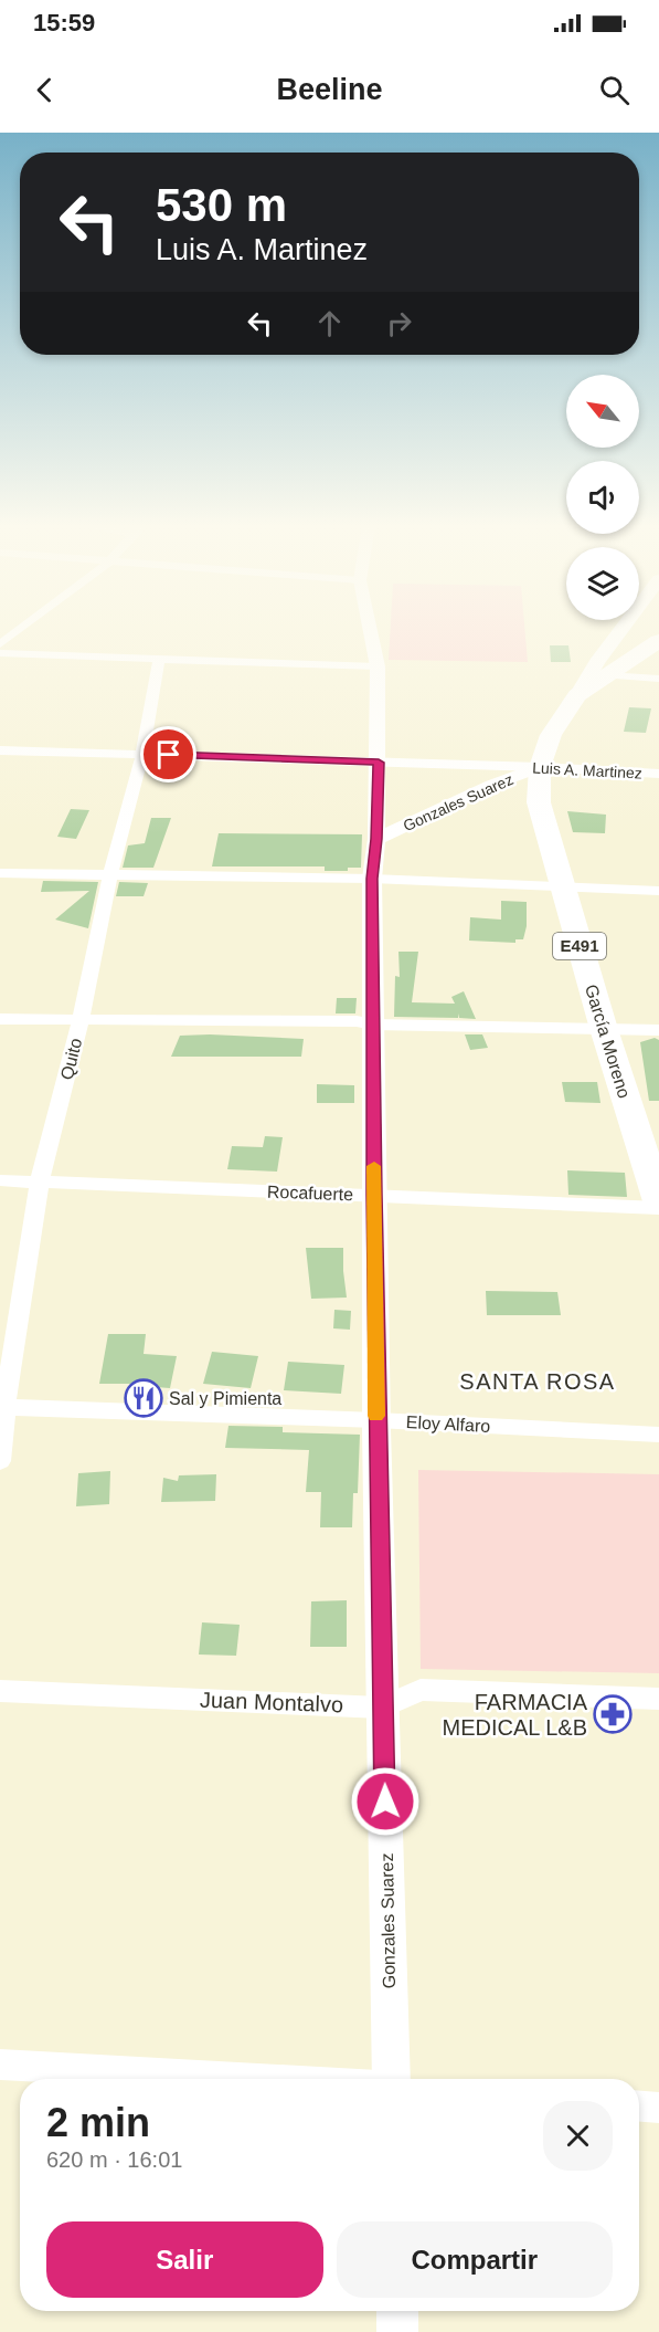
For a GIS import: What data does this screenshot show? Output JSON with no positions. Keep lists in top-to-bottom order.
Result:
{
  "streets": {
    "highway": ["E491", "García Moreno"],
    "street": [
      "Luis A. Martinez",
      "Gonzales Suarez",
      "Quito",
      "Rocafuerte",
      "Eloy Alfaro",
      "Juan Montalvo"
    ]
  },
  "crossings": [
    ["Luis A. Martinez", "Gonzales Suarez"],
    ["Luis A. Martinez", "García Moreno"],
    ["Luis A. Martinez", "Quito"],
    ["Gonzales Suarez", "García Moreno"],
    ["Gonzales Suarez", "Rocafuerte"],
    ["Gonzales Suarez", "Eloy Alfaro"],
    ["Gonzales Suarez", "Juan Montalvo"],
    ["E491", "García Moreno"],
    ["Quito", "Rocafuerte"],
    ["Quito", "Eloy Alfaro"]
  ],
  "districts": ["SANTA ROSA"],
  "places": {
    "restaurant": ["Sal y Pimienta"],
    "pharmacy": ["FARMACIA MEDICAL L&B"]
  },
  "north": "top left",
  "page": {
    "status": "15:59",
    "header": "Beeline",
    "turn": ["530 m", "Luis A. Martinez"],
    "heading": ["2 min", "620 m · 16:01"],
    "buttons": ["Salir", "Compartir"]
  }
}
